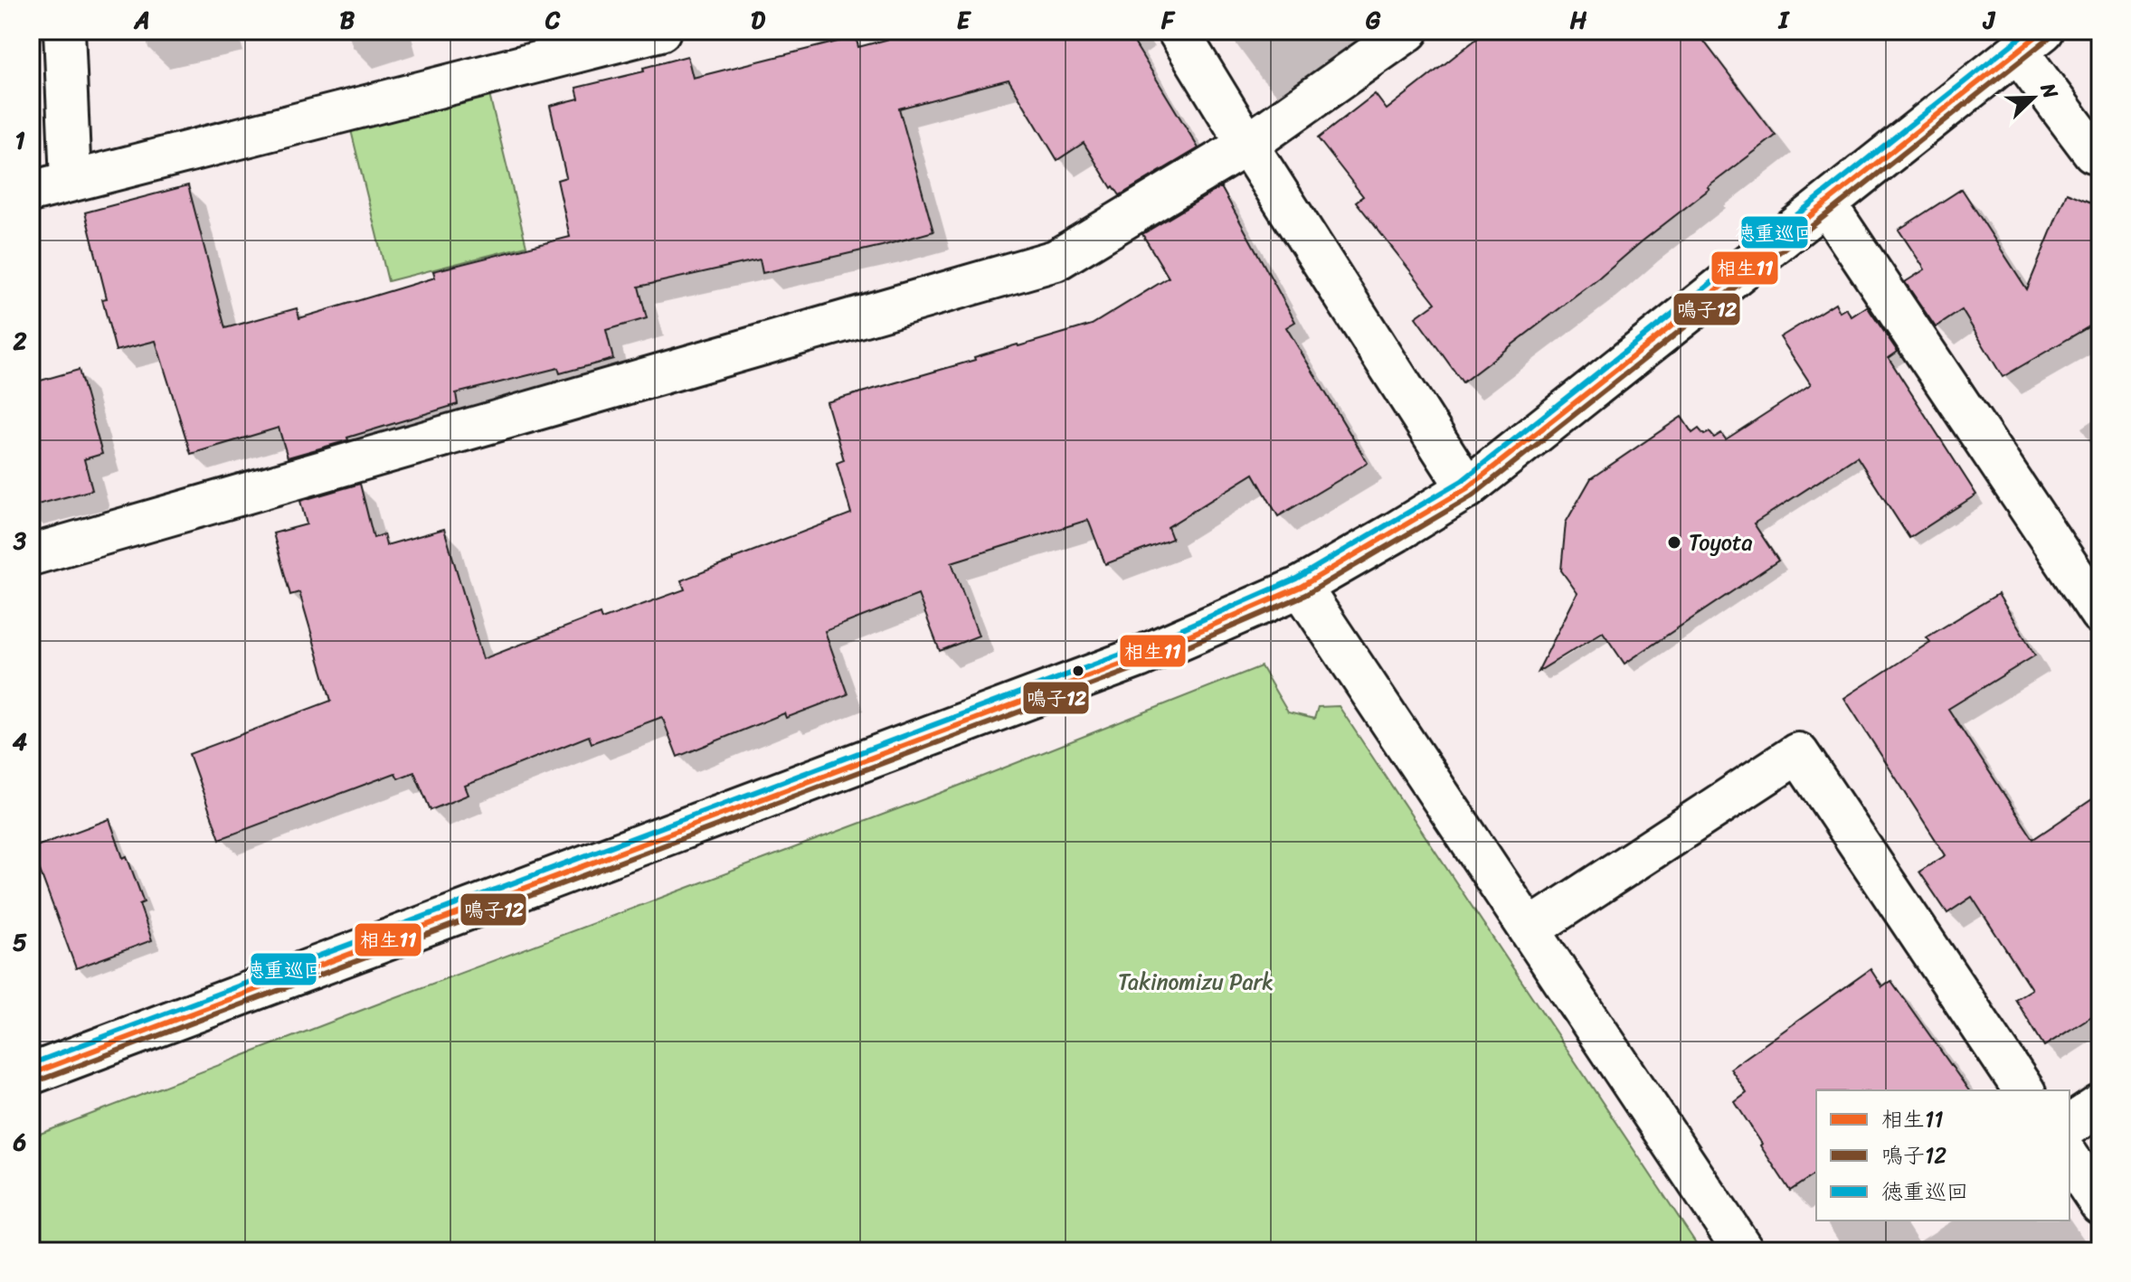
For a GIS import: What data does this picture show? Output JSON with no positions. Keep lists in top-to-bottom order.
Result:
{
  "parks": ["Takinomizu Park"],
  "places": ["Toyota"],
  "lines": ["transit line 相生11", "transit line 徳重巡回", "transit line 鳴子12"],
  "legend": ["相生11", "鳴子12", "徳重巡回"],
  "north": "top right",
  "grid": {
    "columns": [
      "A",
      "B",
      "C",
      "D",
      "E",
      "F",
      "G",
      "H",
      "I",
      "J"
    ],
    "rows": [
      "1",
      "2",
      "3",
      "4",
      "5",
      "6"
    ]
  }
}
